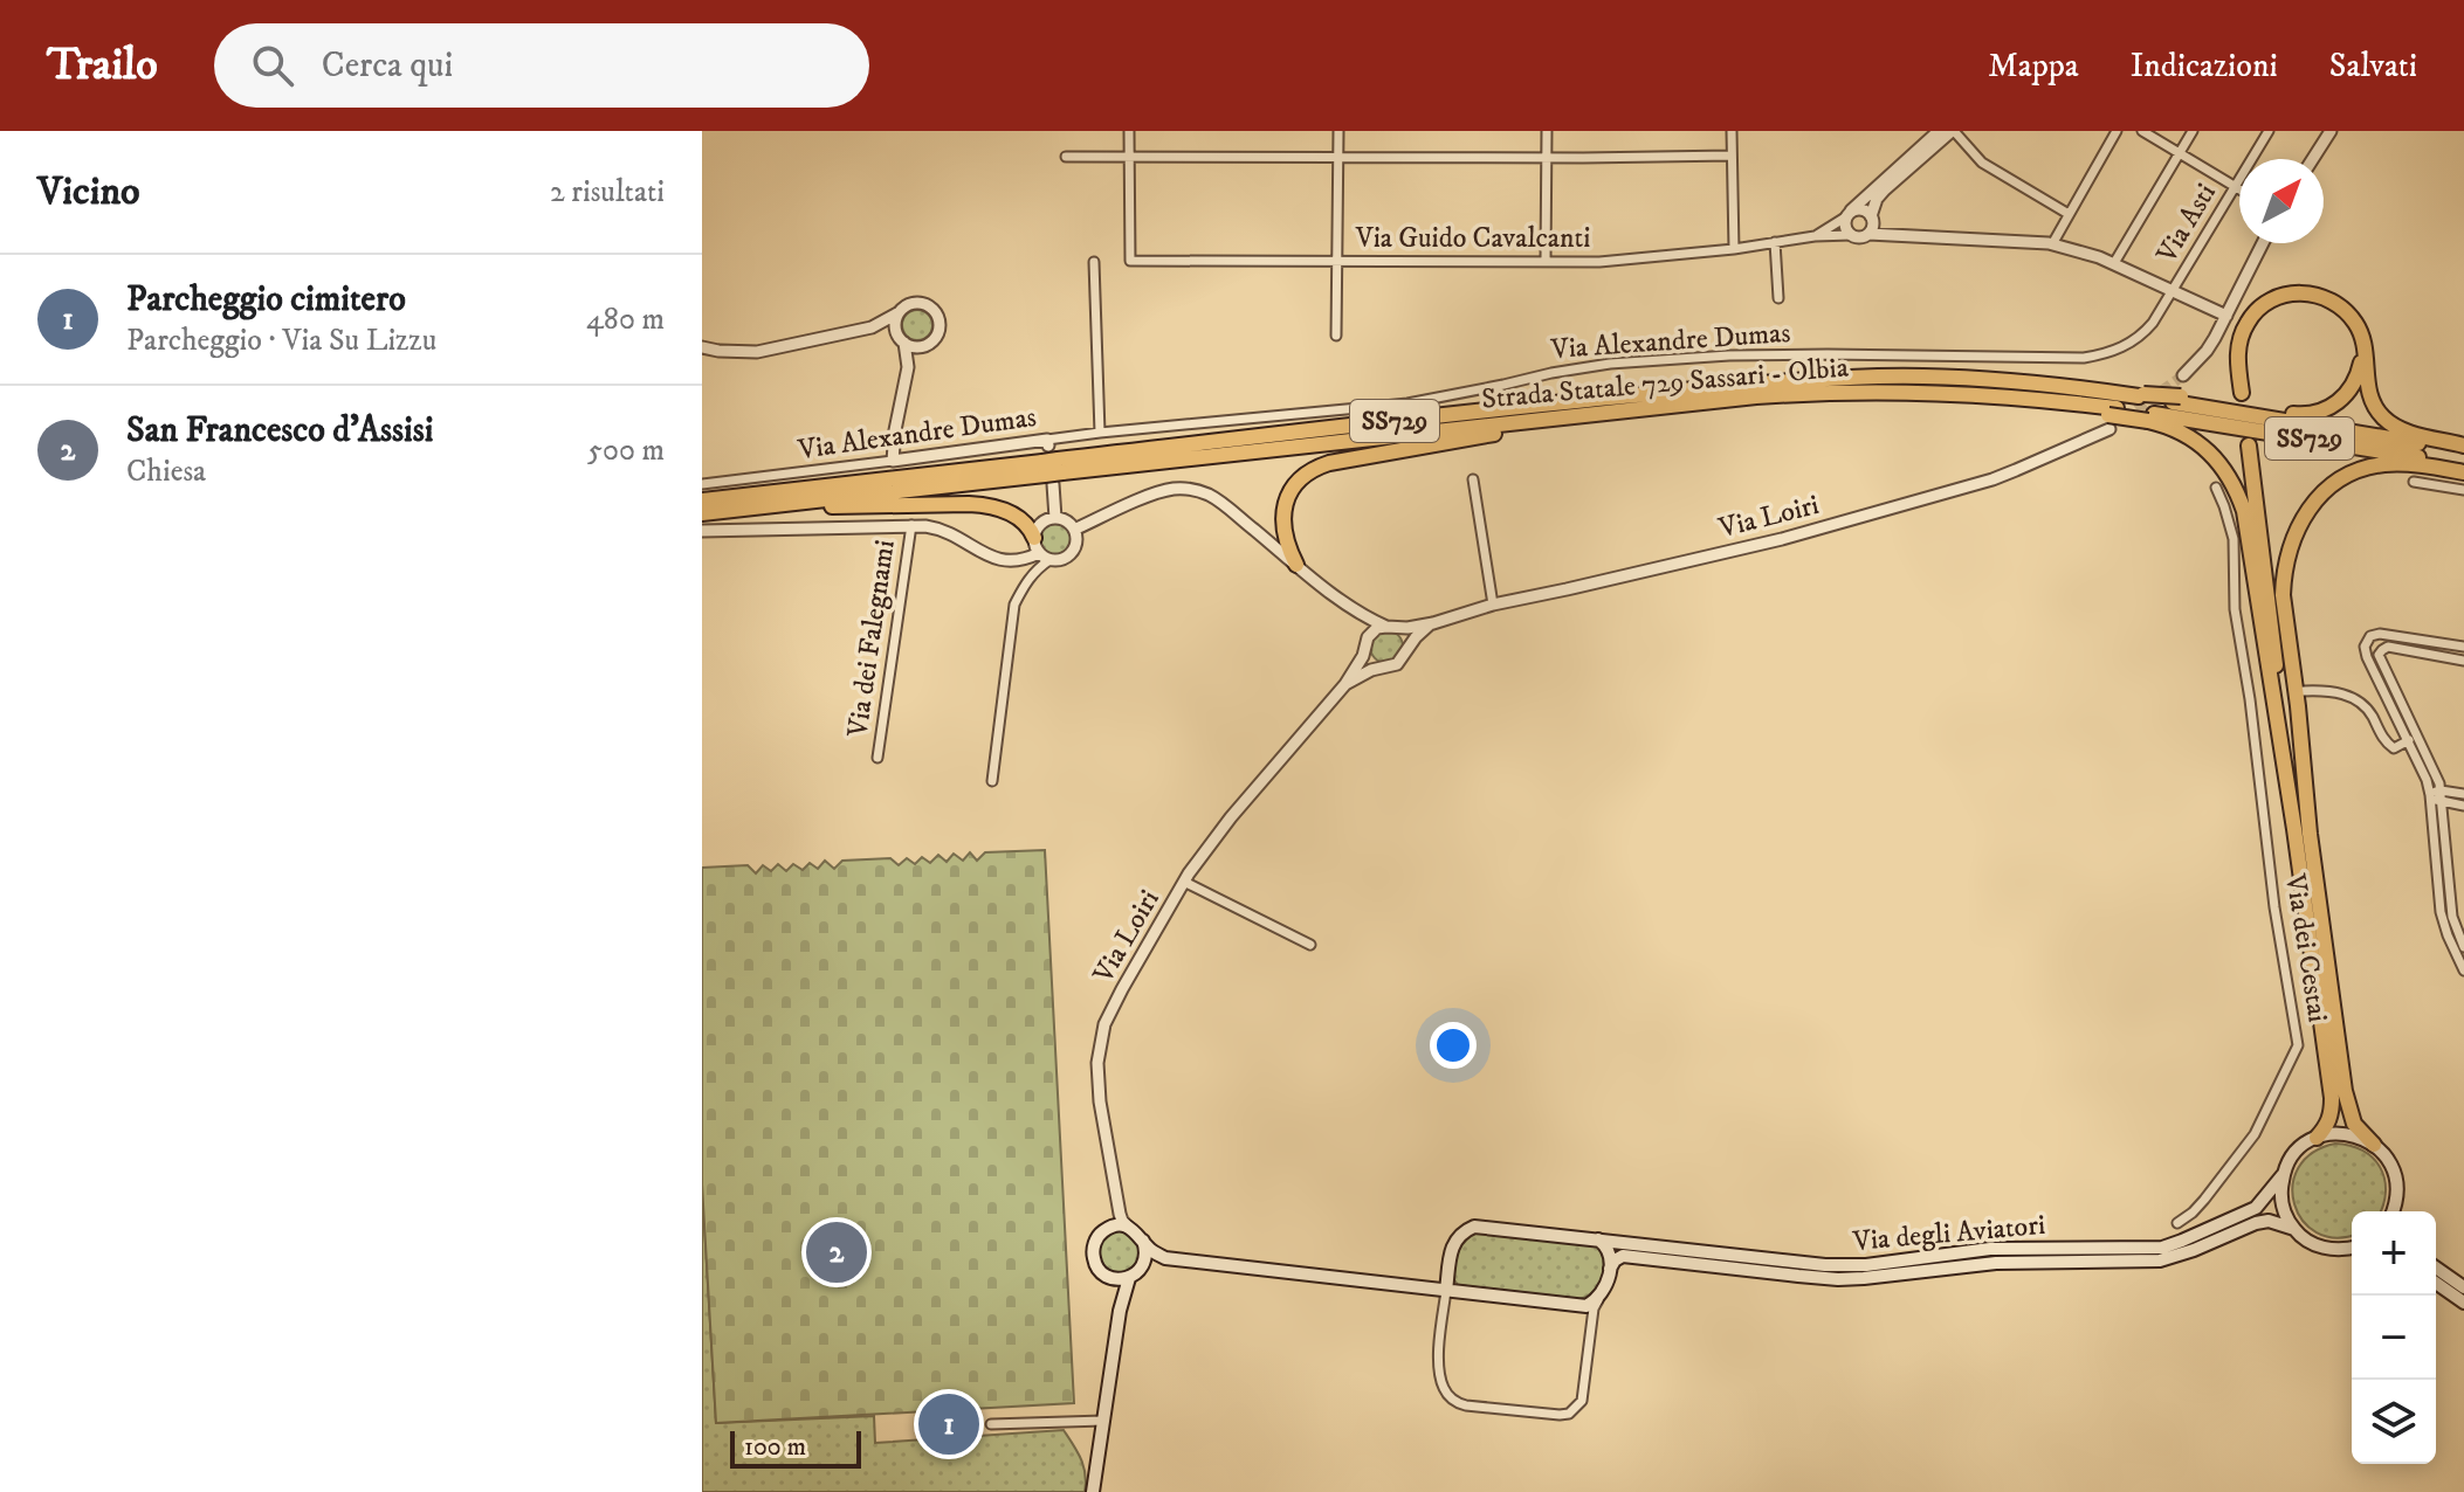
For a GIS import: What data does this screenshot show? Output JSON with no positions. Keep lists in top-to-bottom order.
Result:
{
  "streets": {
    "highway": ["Strada Statale 729 Sassari - Olbia", "SS729"],
    "main road": ["Via degli Aviatori"],
    "street": [
      "Via Asti",
      "Via Guido Cavalcanti",
      "Via Alexandre Dumas",
      "Via Loiri",
      "Via dei Falegnami",
      "Via dei Cestai"
    ]
  },
  "crossings": [
    ["Via Asti", "Via Alexandre Dumas"],
    ["Strada Statale 729 Sassari - Olbia", "SS729"],
    ["Strada Statale 729 Sassari - Olbia", "Via Loiri"]
  ],
  "scale_bar": "100 m",
  "north": "top right",
  "page": {
    "header": "Trailo",
    "search": "Cerca qui",
    "nav": ["Mappa", "Indicazioni", "Salvati"],
    "heading": ["Vicino", "2 risultati"],
    "list": [
      {
        "mark": "1",
        "name": "Parcheggio cimitero",
        "note": "Parcheggio · Via Su Lizzu",
        "value": "480 m"
      },
      {
        "mark": "2",
        "name": "San Francesco d'Assisi",
        "note": "Chiesa",
        "value": "500 m"
      }
    ],
    "map_buttons": ["+", "−"],
    "pins": ["2", "1"],
    "scale": "100 m"
  }
}
